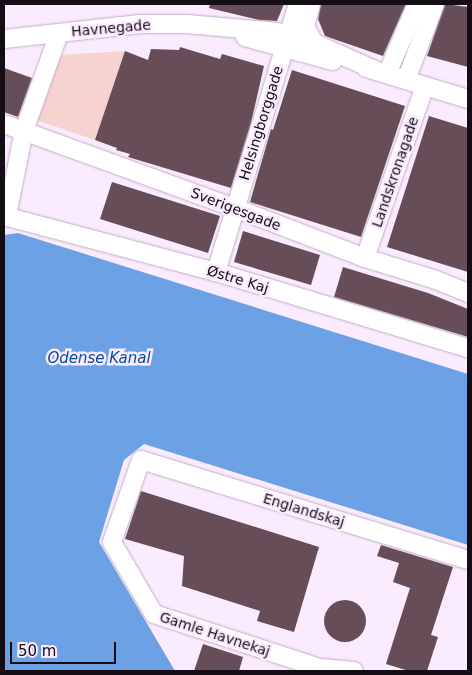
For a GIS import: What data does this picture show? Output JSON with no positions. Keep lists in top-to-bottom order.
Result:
{
  "streets": {
    "street": [
      "Havnegade",
      "Helsingborggade",
      "Landskronagade",
      "Sverigesgade",
      "Østre Kaj",
      "Englandskaj",
      "Gamle Havnekaj"
    ]
  },
  "crossings": [
    ["Havnegade", "Helsingborggade"],
    ["Havnegade", "Landskronagade"],
    ["Helsingborggade", "Sverigesgade"],
    ["Helsingborggade", "Østre Kaj"],
    ["Landskronagade", "Sverigesgade"],
    ["Englandskaj", "Gamle Havnekaj"]
  ],
  "water": ["Odense Kanal"],
  "scale_bar": "50 m"
}
